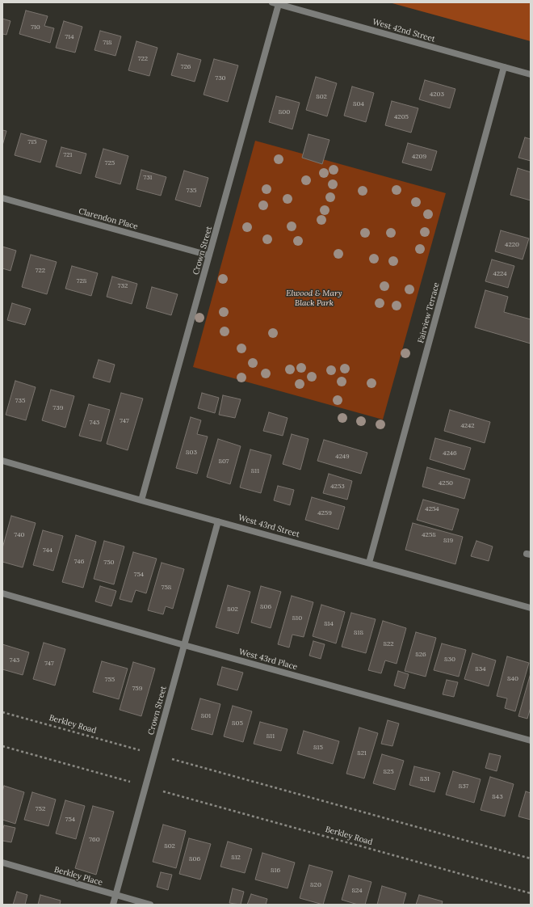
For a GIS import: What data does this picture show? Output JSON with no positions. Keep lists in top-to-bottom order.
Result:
{
  "streets": {
    "street": [
      "West 42nd Street",
      "Clarendon Place",
      "Crown Street",
      "Fairview Terrace",
      "West 43rd Street",
      "West 43rd Place",
      "Berkley Place"
    ],
    "path": ["Berkley Road"]
  },
  "crossings": [
    ["West 42nd Street", "Crown Street"],
    ["West 42nd Street", "Fairview Terrace"],
    ["Clarendon Place", "Crown Street"],
    ["Crown Street", "West 43rd Street"],
    ["Crown Street", "West 43rd Place"],
    ["Crown Street", "Berkley Place"],
    ["Fairview Terrace", "West 43rd Street"]
  ],
  "parks": ["Elwood & Mary Black Park"],
  "house_numbers": [
    "710",
    "714",
    "718",
    "722",
    "726",
    "730",
    "4203",
    "802",
    "804",
    "800",
    "4205",
    "715",
    "721",
    "4209",
    "725",
    "731",
    "735",
    "4220",
    "722",
    "4224",
    "728",
    "732",
    "735",
    "739",
    "747",
    "743",
    "4242",
    "803",
    "4246",
    "4249",
    "807",
    "811",
    "4250",
    "4253",
    "4254",
    "4259",
    "740",
    "4258",
    "819",
    "744",
    "746",
    "750",
    "754",
    "758",
    "806",
    "802",
    "810",
    "814",
    "818",
    "822",
    "826",
    "830",
    "743",
    "747",
    "834",
    "840",
    "755",
    "759",
    "801",
    "805",
    "811",
    "815",
    "821",
    "825",
    "831",
    "837",
    "843",
    "752",
    "754",
    "760",
    "802",
    "812",
    "806",
    "816",
    "820",
    "824"
  ]
}
